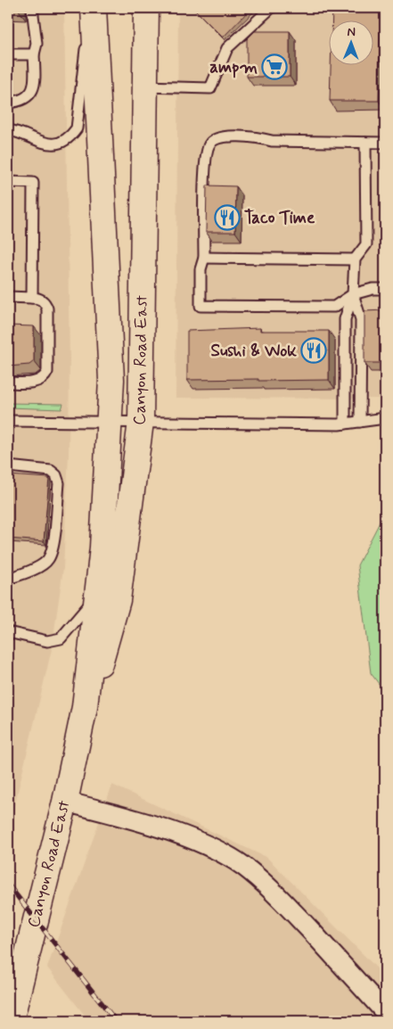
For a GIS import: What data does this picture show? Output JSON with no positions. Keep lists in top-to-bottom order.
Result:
{
  "streets": {
    "main road": ["Canyon Road East"]
  },
  "places": {
    "supermarket": ["ampm"],
    "restaurant": ["Taco Time", "Sushi & Wok"]
  },
  "north": "top"
}
